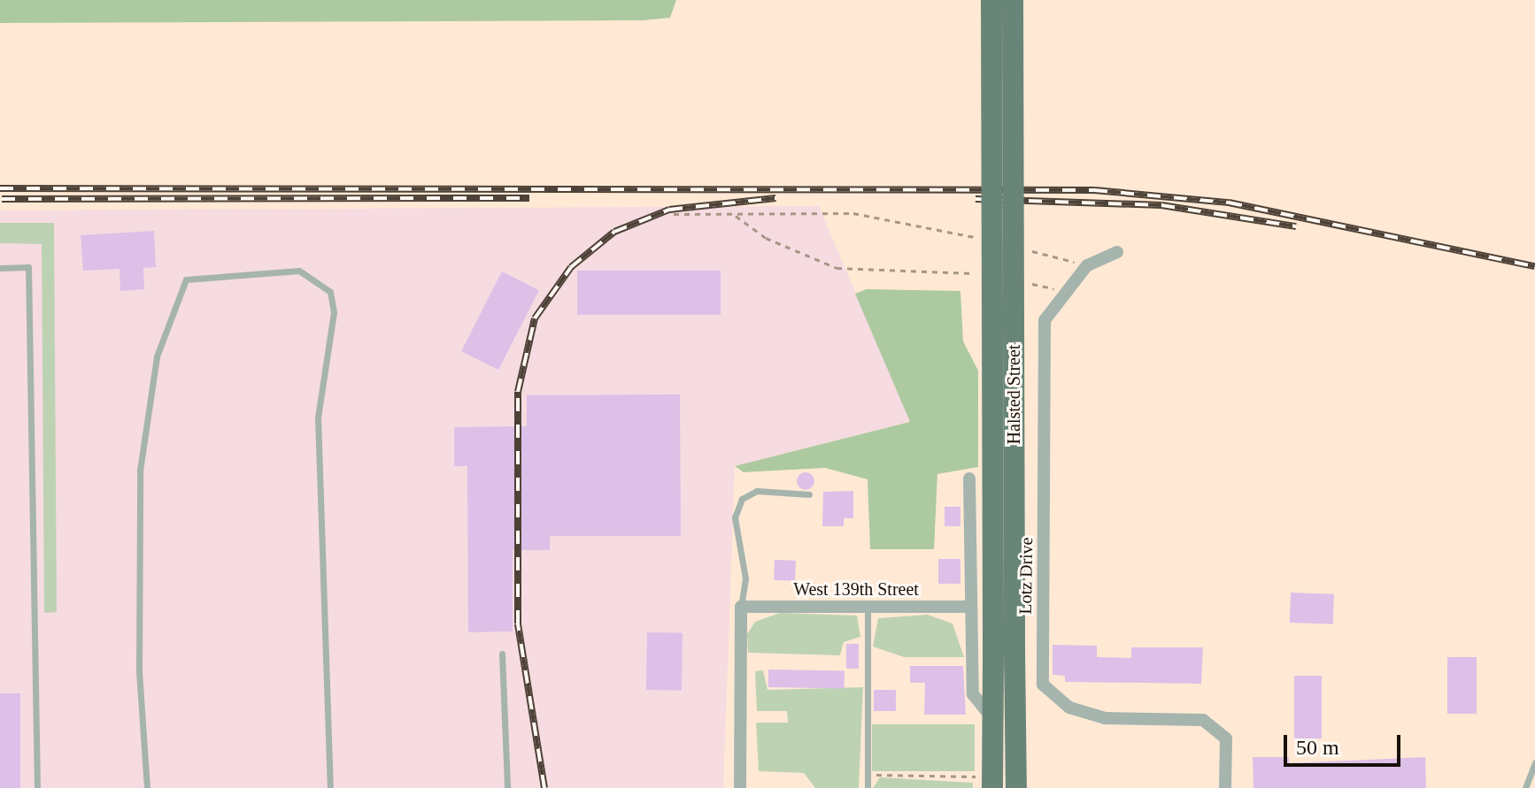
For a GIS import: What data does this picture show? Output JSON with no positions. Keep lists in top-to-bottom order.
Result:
{
  "streets": {
    "main road": ["Halsted Street"],
    "street": ["Lotz Drive", "West 139th Street"]
  },
  "scale_bar": "50 m"
}
